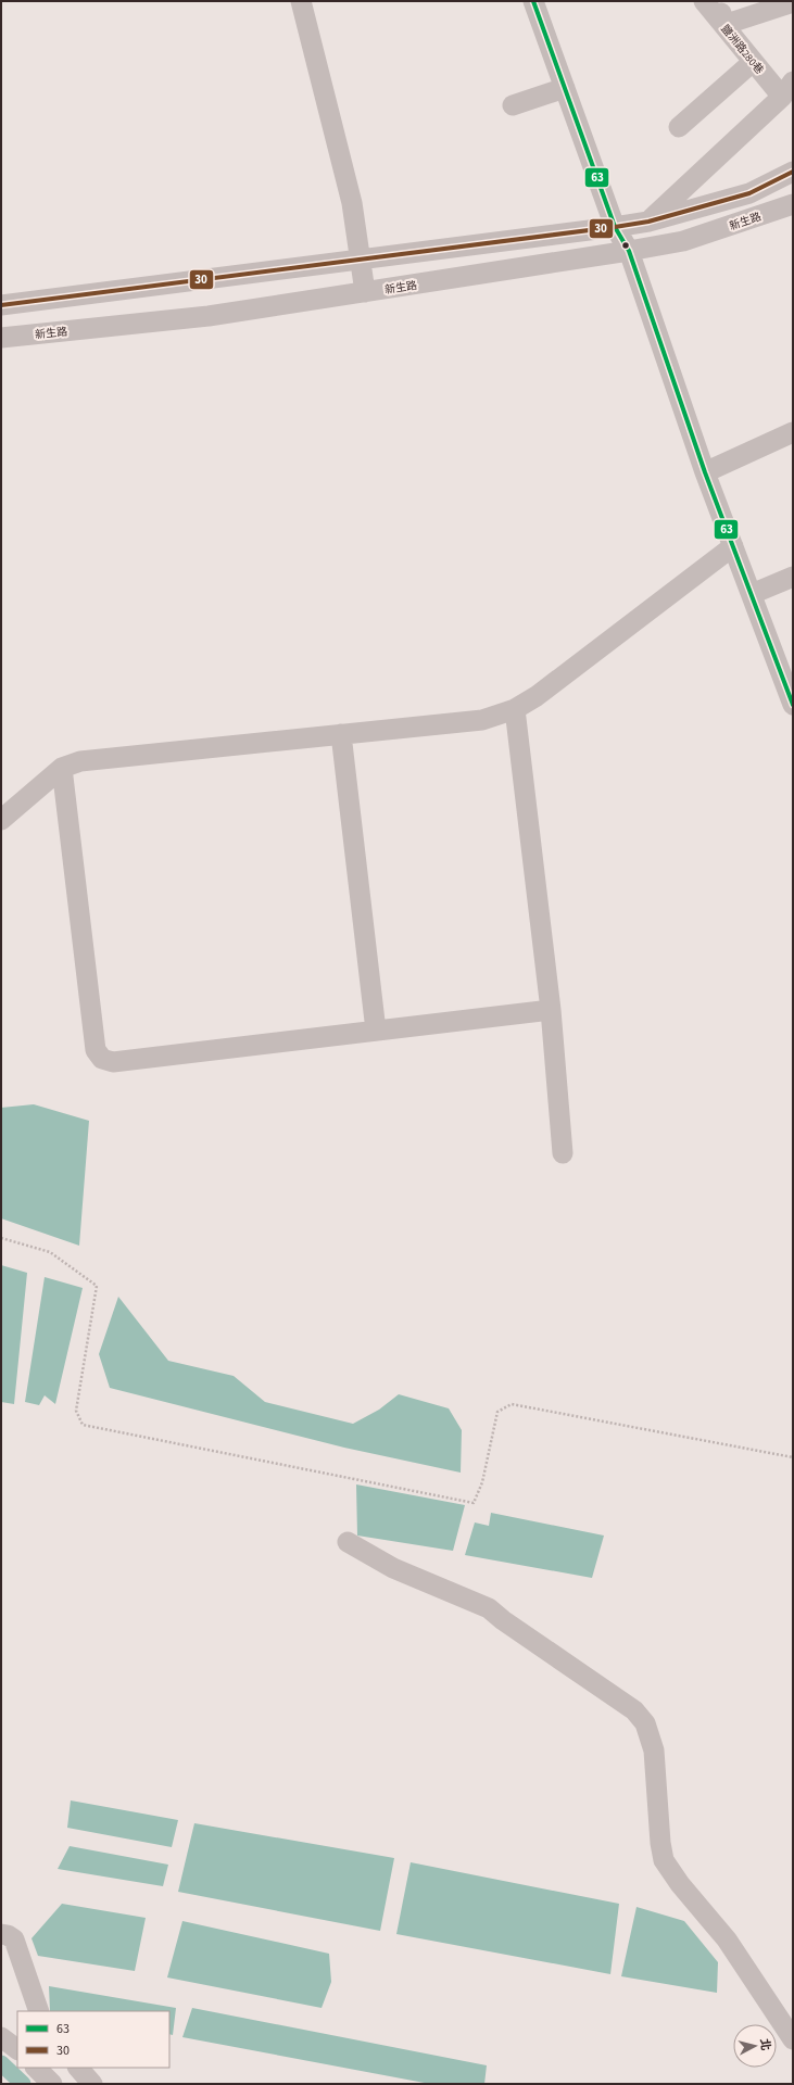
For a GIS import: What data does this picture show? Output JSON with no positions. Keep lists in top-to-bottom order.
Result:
{
  "streets": {
    "street": ["鹽洲路280巷", "新生路"]
  },
  "lines": ["transit line 63", "transit line 30"],
  "legend": ["63", "30"],
  "north": "right"
}
